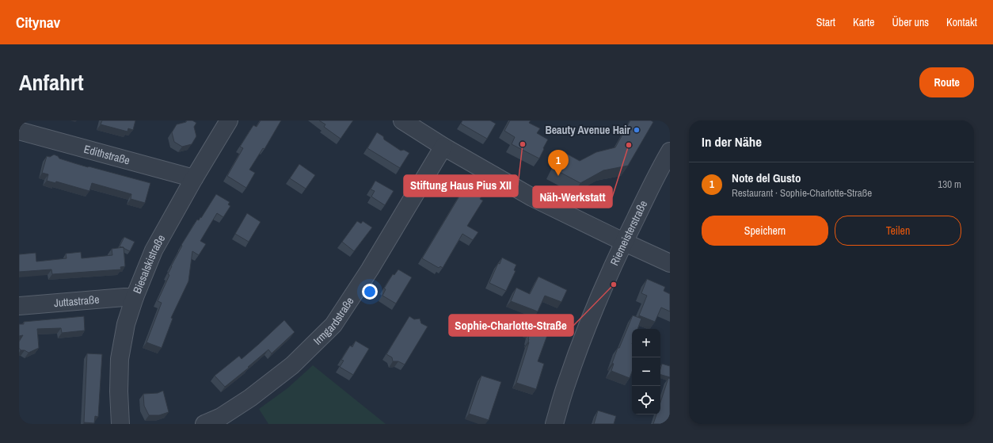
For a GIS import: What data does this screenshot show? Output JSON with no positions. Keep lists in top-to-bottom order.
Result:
{
  "streets": {
    "street": [
      "Edithstraße",
      "Riemeisterstraße",
      "Biesalskistraße",
      "Juttastraße",
      "Irmgardstraße"
    ]
  },
  "crossings": [
    ["Edithstraße", "Biesalskistraße"],
    ["Biesalskistraße", "Juttastraße"]
  ],
  "places": [
    "Beauty Avenue Hair",
    "Stiftung Haus Pius XII",
    "Näh-Werkstatt",
    "Sophie-Charlotte-Straße"
  ],
  "page": {
    "header": "Citynav",
    "nav": [
      "Start",
      "Karte",
      "Über uns",
      "Kontakt"
    ],
    "title": "Anfahrt",
    "buttons": [
      "Route",
      ["Speichern", "Teilen"]
    ],
    "heading": "In der Nähe",
    "pins": "1",
    "list": [
      {
        "mark": "1",
        "name": "Note del Gusto",
        "note": "Restaurant · Sophie-Charlotte-Straße",
        "value": "130 m"
      }
    ],
    "map_buttons": ["+", "−"]
  }
}
